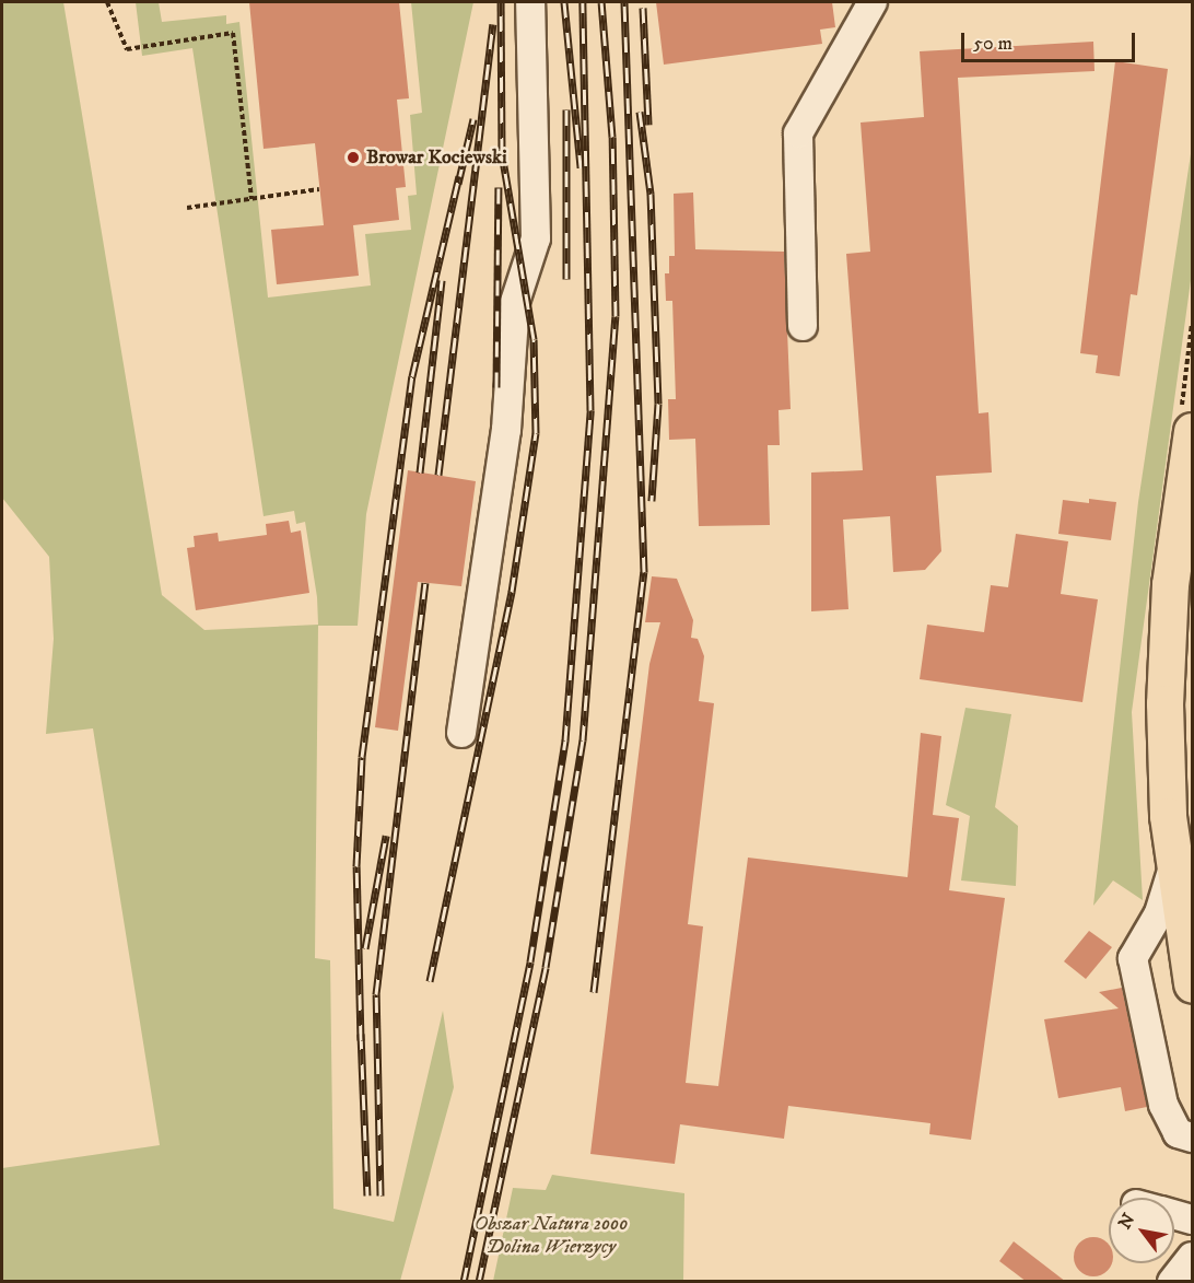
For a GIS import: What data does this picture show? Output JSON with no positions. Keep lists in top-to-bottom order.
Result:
{
  "parks": ["Obszar Natura 2000 Dolina Wierzycy"],
  "places": ["Browar Kociewski"],
  "scale_bar": "50 m",
  "north": "top left"
}
